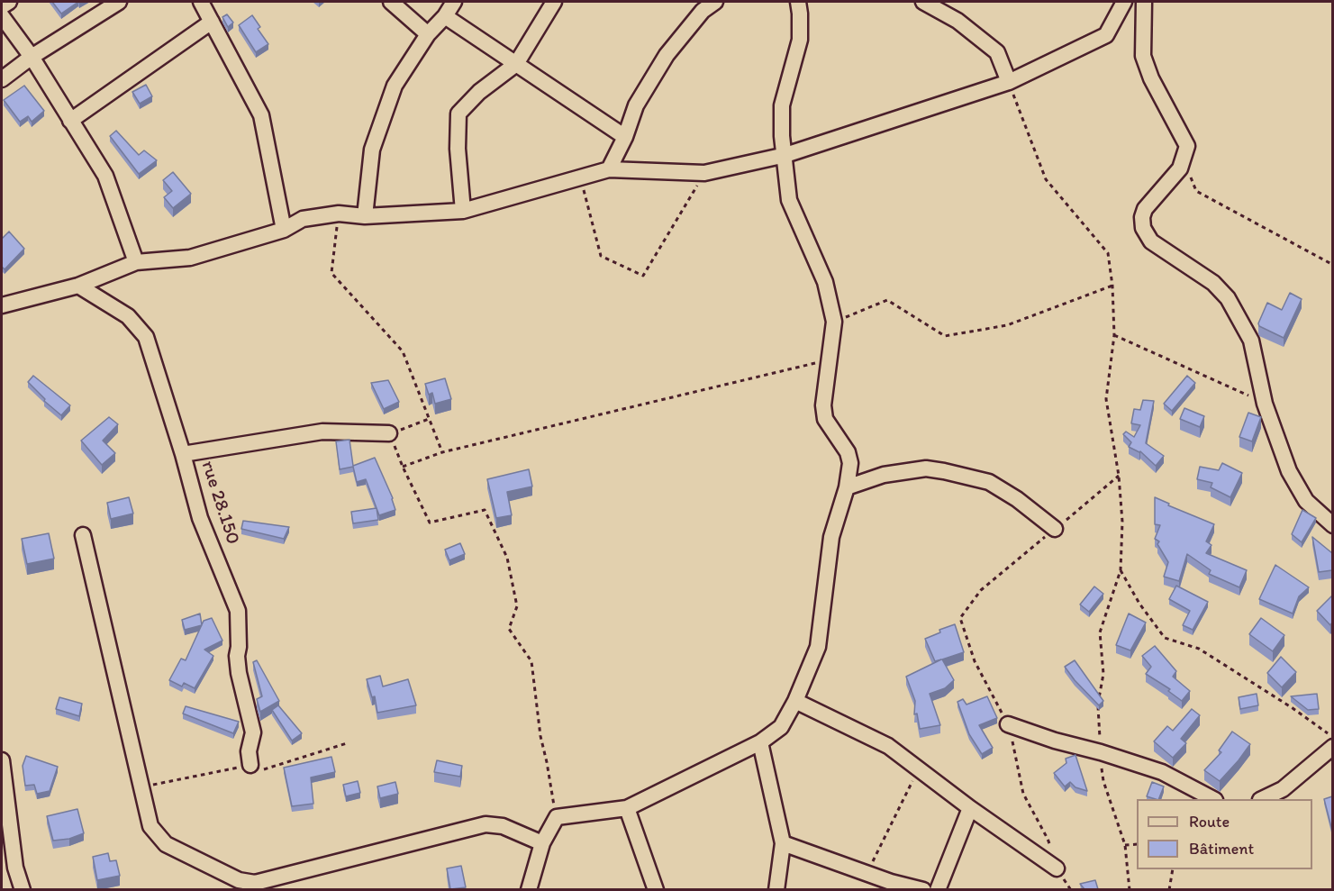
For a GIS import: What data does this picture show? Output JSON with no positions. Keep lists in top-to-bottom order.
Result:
{
  "streets": {
    "street": ["rue 28.150"]
  },
  "legend": ["Route", "Bâtiment"]
}
